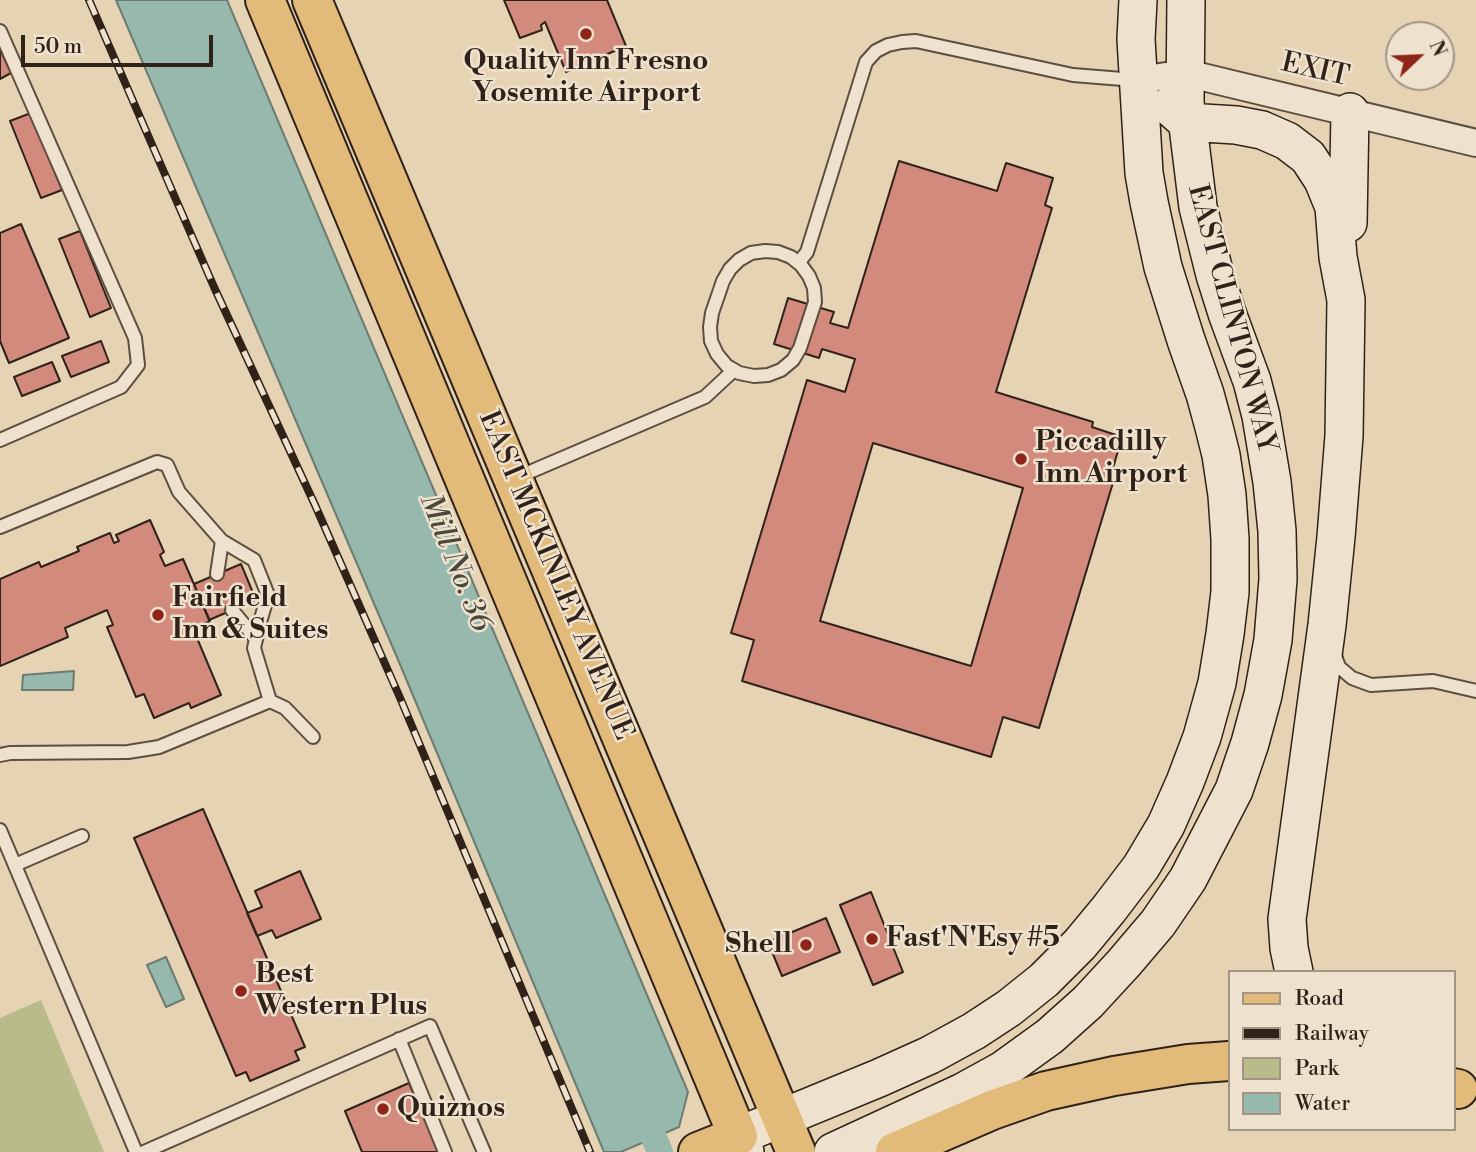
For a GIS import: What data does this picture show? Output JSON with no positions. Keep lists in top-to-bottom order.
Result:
{
  "streets": {
    "main road": ["EAST CLINTON WAY", "EAST MCKINLEY AVENUE"],
    "street": ["EXIT"]
  },
  "crossings": [
    ["EXIT", "EAST CLINTON WAY"],
    ["EAST CLINTON WAY", "EAST MCKINLEY AVENUE"]
  ],
  "water": ["Mill No. 36"],
  "places": [
    "Quality Inn Fresno Yosemite Airport",
    "Piccadilly Inn Airport",
    "Fairfield Inn & Suites",
    "Fast'N'Esy #5",
    "Shell",
    "Best Western Plus",
    "Quiznos"
  ],
  "legend": [
    "Road",
    "Railway",
    "Park",
    "Water"
  ],
  "scale_bar": "50 m",
  "north": "top right"
}
